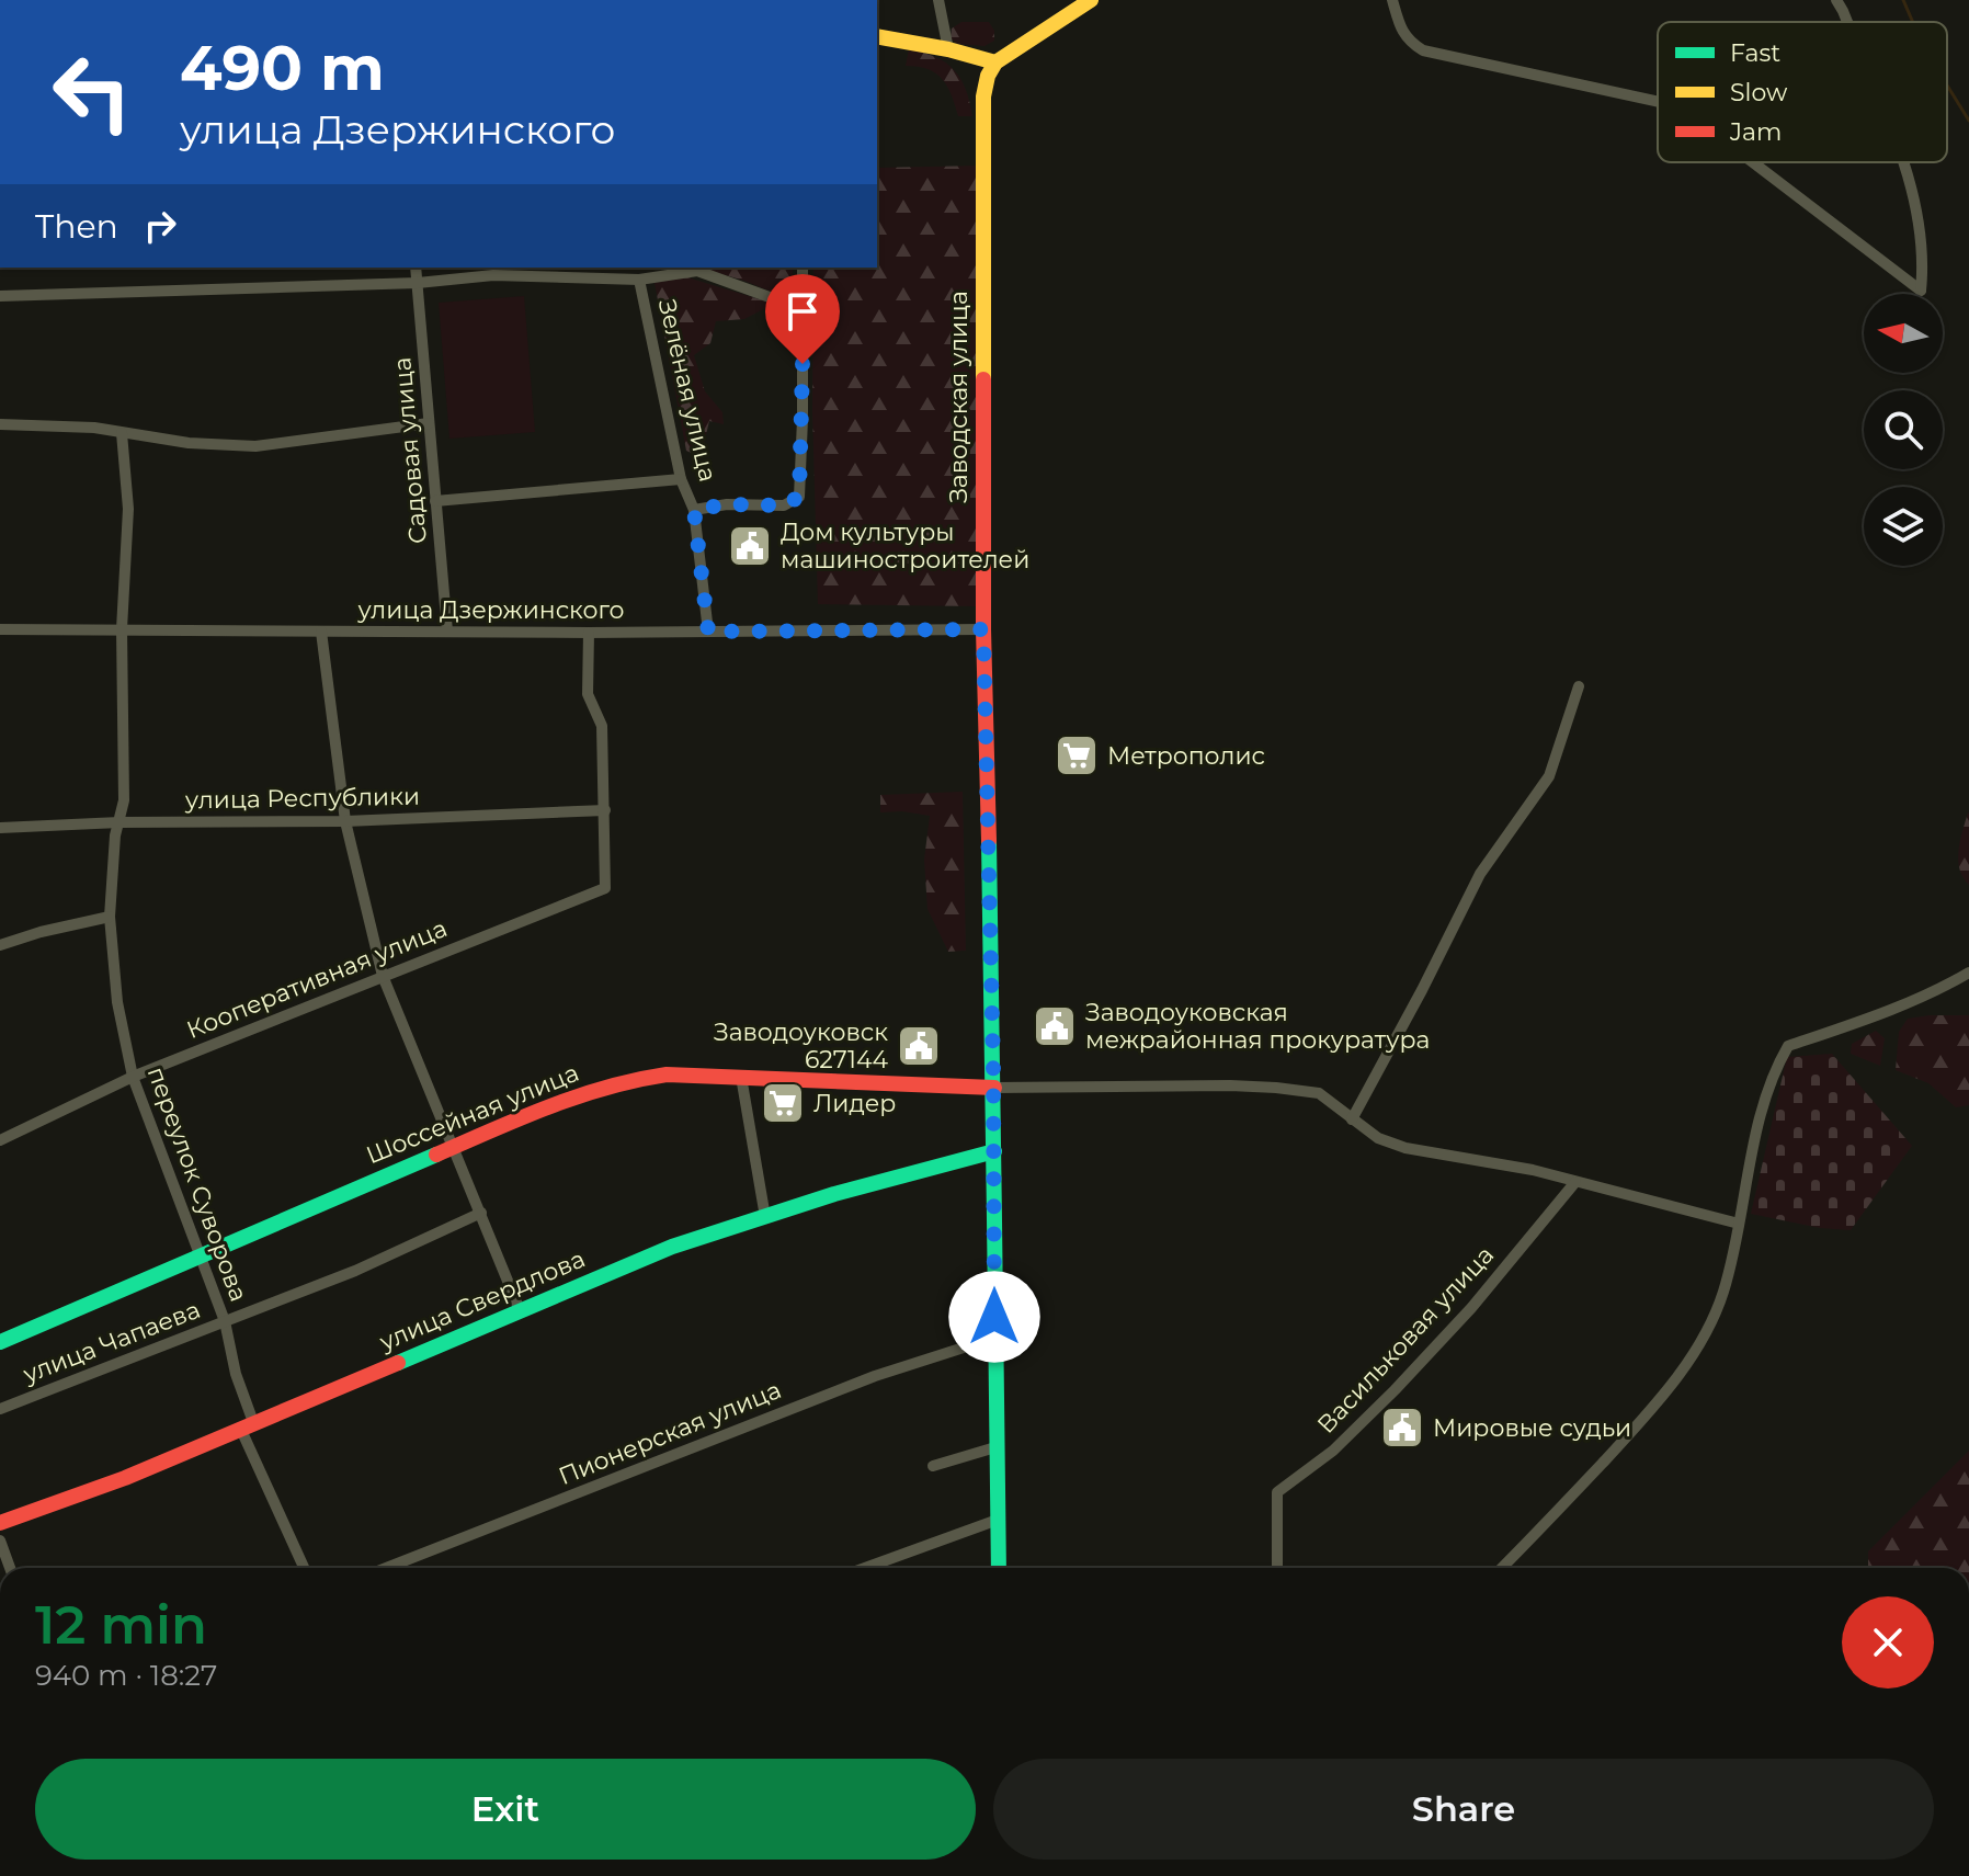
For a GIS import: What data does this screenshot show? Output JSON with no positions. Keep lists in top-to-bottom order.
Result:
{
  "streets": {
    "street": [
      "Зелёная улица",
      "Заводская улица",
      "Садовая улица",
      "улица Дзержинского",
      "улица Республики",
      "Кооперативная улица",
      "Шоссейная улица",
      "переулок Суворова",
      "улица Свердлова",
      "Васильковая улица",
      "улица Чапаева",
      "Пионерская улица"
    ]
  },
  "crossings": [
    ["Зелёная улица", "улица Дзержинского"],
    ["Заводская улица", "улица Дзержинского"],
    ["Заводская улица", "Шоссейная улица"],
    ["Заводская улица", "улица Свердлова"],
    ["Заводская улица", "Пионерская улица"],
    ["Садовая улица", "улица Дзержинского"],
    ["улица Дзержинского", "переулок Суворова"],
    ["улица Республики", "Кооперативная улица"],
    ["улица Республики", "переулок Суворова"],
    ["Кооперативная улица", "переулок Суворова"],
    ["Шоссейная улица", "переулок Суворова"],
    ["переулок Суворова", "улица Свердлова"],
    ["переулок Суворова", "улица Чапаева"]
  ],
  "places": {
    "public building": [
      "Дом культуры машиностроителей",
      "Заводоуковская межрайонная прокуратура",
      "Заводоуковск 627144",
      "Мировые судьи"
    ],
    "supermarket": ["Метрополис", "Лидер"]
  },
  "legend": ["Fast", "Slow", "Jam"],
  "north": "left",
  "page": {
    "turn": ["490 m", "улица Дзержинского"],
    "then": "Then",
    "heading": ["12 min", "940 m · 18:27"],
    "buttons": ["Exit", "Share"]
  }
}
